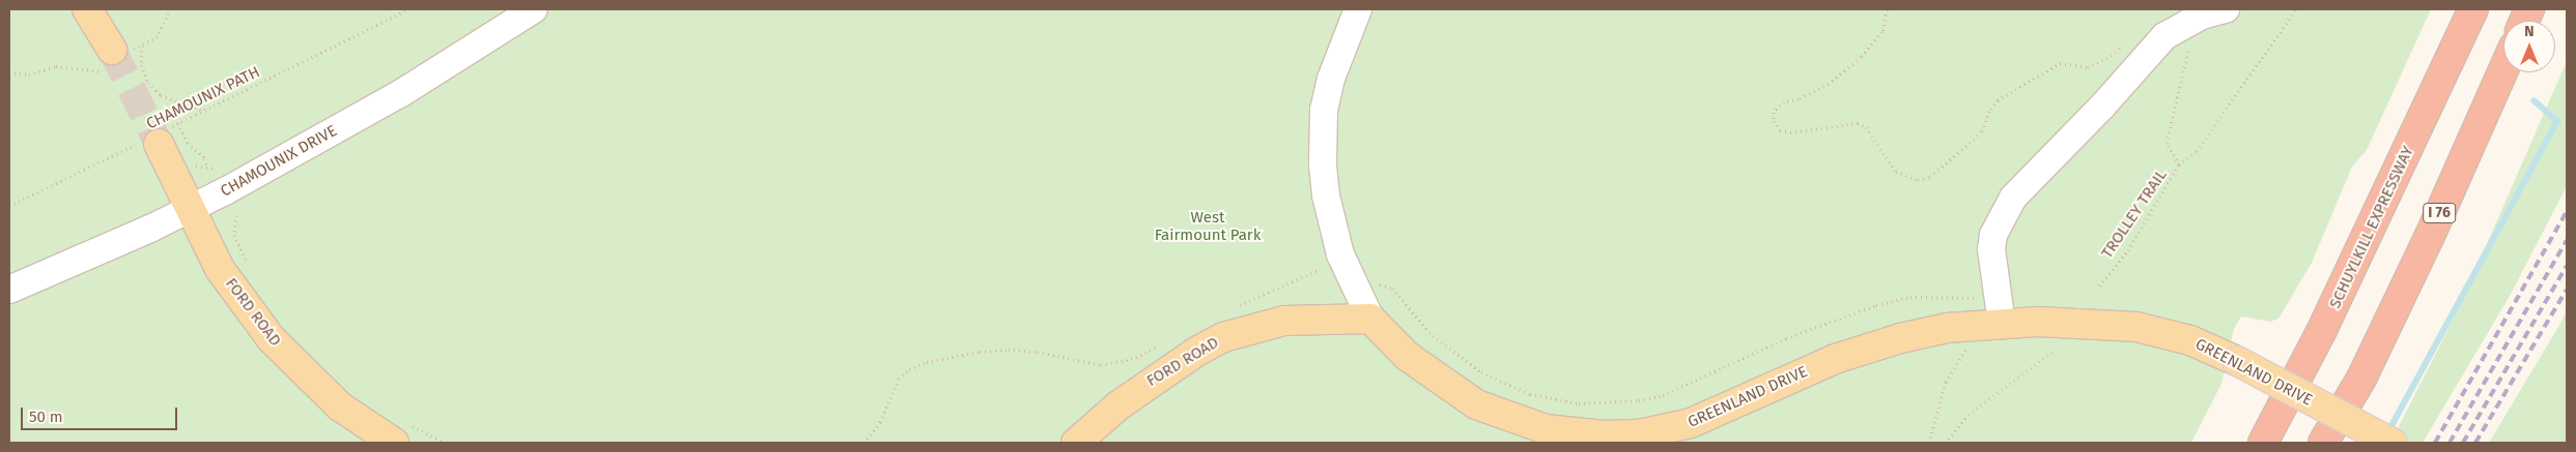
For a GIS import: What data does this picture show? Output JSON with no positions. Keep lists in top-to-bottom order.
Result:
{
  "streets": {
    "highway": ["I 76", "SCHUYLKILL EXPRESSWAY"],
    "main road": ["FORD ROAD", "GREENLAND DRIVE"],
    "street": ["CHAMOUNIX DRIVE"],
    "path": ["CHAMOUNIX PATH", "TROLLEY TRAIL"]
  },
  "crossings": [
    ["CHAMOUNIX PATH", "FORD ROAD"],
    ["CHAMOUNIX DRIVE", "FORD ROAD"],
    ["FORD ROAD", "GREENLAND DRIVE"]
  ],
  "parks": ["West Fairmount Park"],
  "scale_bar": "50 m",
  "north": "top"
}
